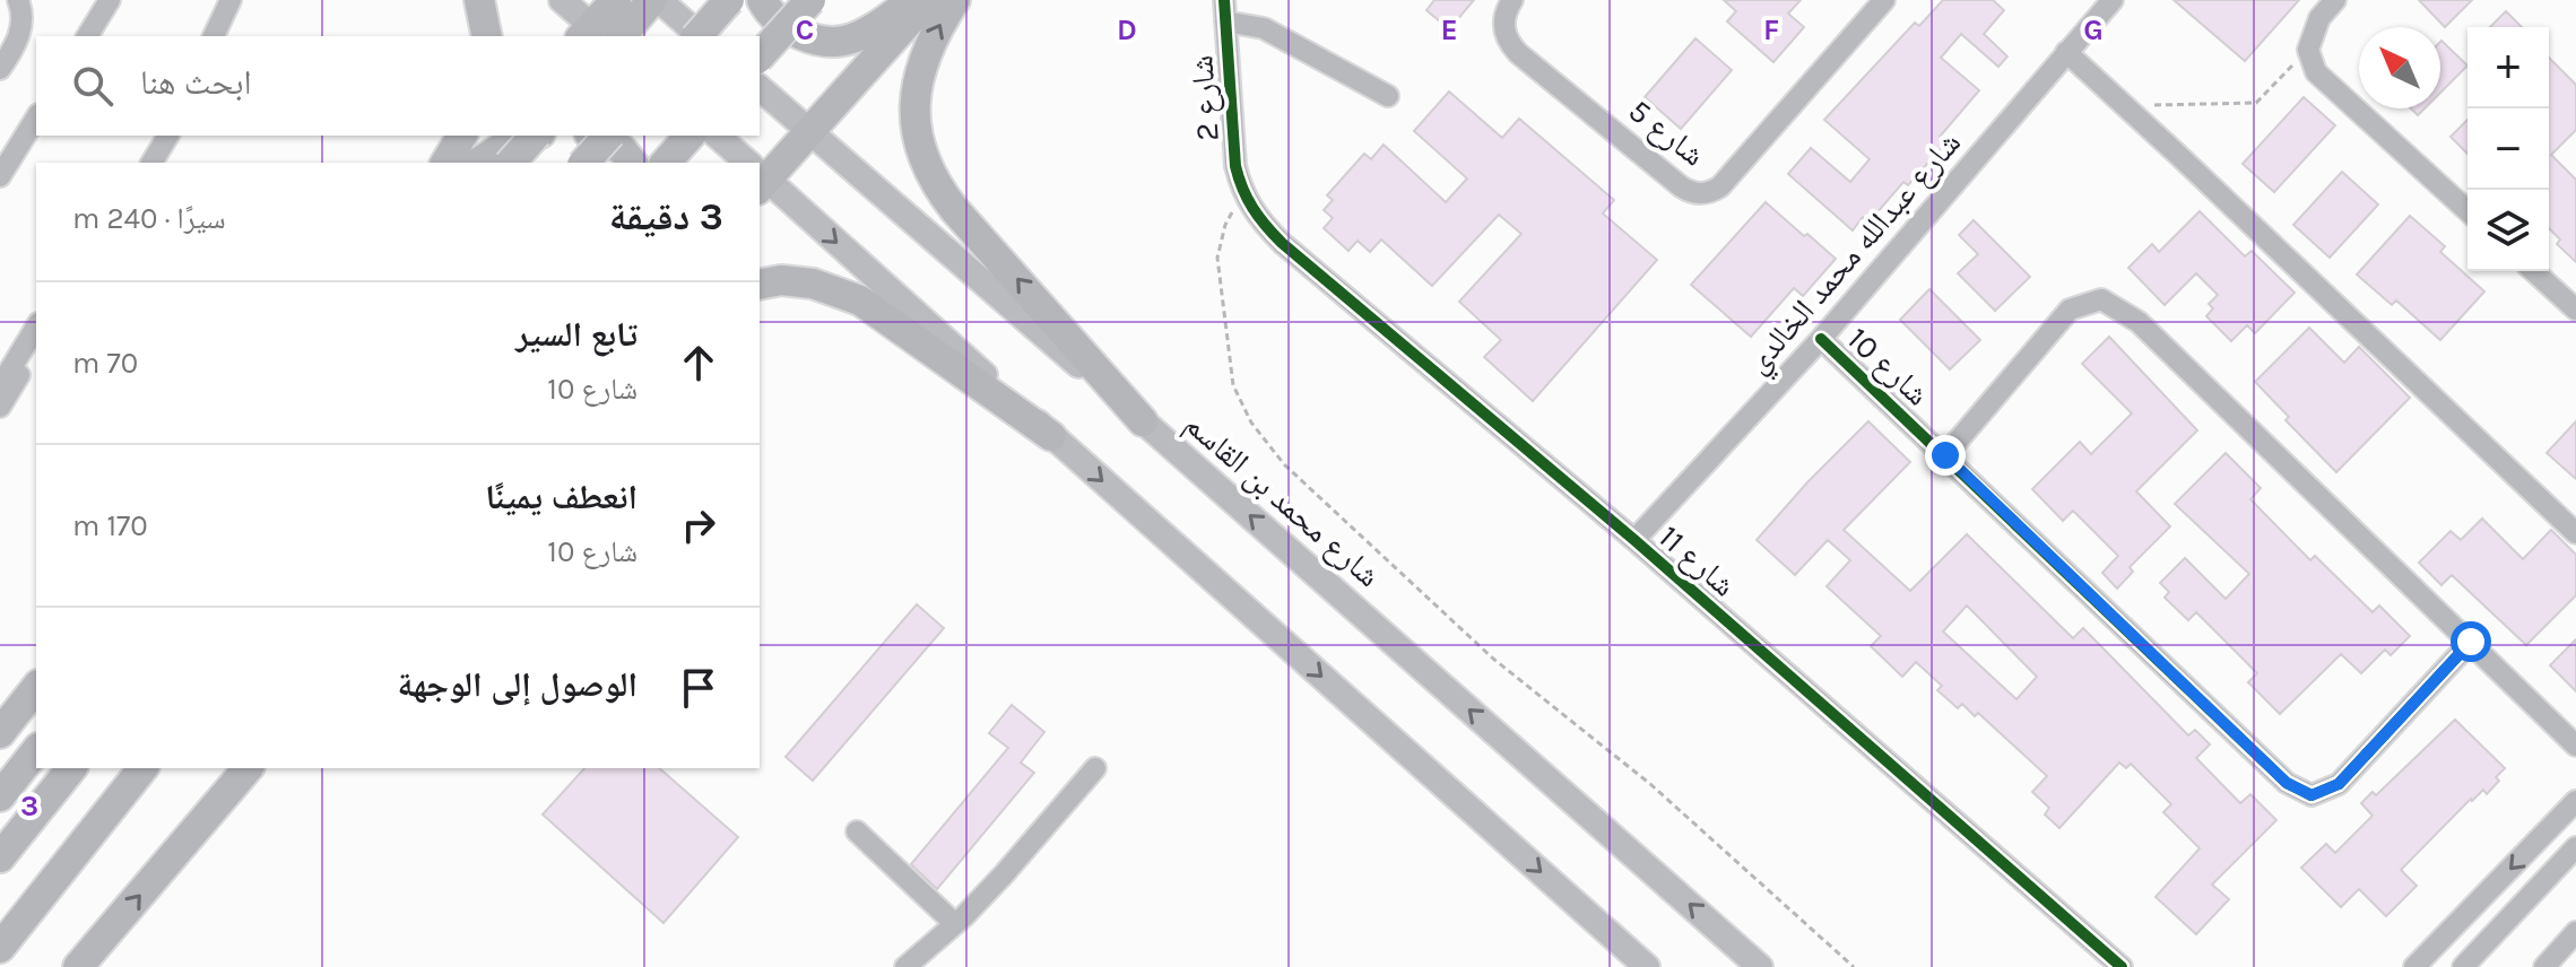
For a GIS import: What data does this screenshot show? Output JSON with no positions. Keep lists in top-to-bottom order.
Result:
{
  "streets": {
    "main road": ["شارع محمد بن القاسم"],
    "street": [
      "شارع 2",
      "شارع 5",
      "شارع عبدالله محمد الخالدي",
      "شارع 10",
      "شارع 11"
    ]
  },
  "crossings": [
    ["شارع 2", "شارع 11"],
    ["شارع عبدالله محمد الخالدي", "شارع 10"],
    ["شارع عبدالله محمد الخالدي", "شارع 11"]
  ],
  "north": "top left",
  "page": {
    "map_buttons": ["+", "−"],
    "search": "ابحث هنا",
    "heading": ["3 دقيقة", "سيرًا · 240 m"],
    "list": [
      ["تابع السير", "شارع 10", "70 m"],
      ["انعطف يمينًا", "شارع 10", "170 m"],
      "الوصول إلى الوجهة"
    ]
  },
  "grid": {
    "columns": [
      "C",
      "D",
      "E",
      "F",
      "G"
    ],
    "rows": ["3"]
  }
}
